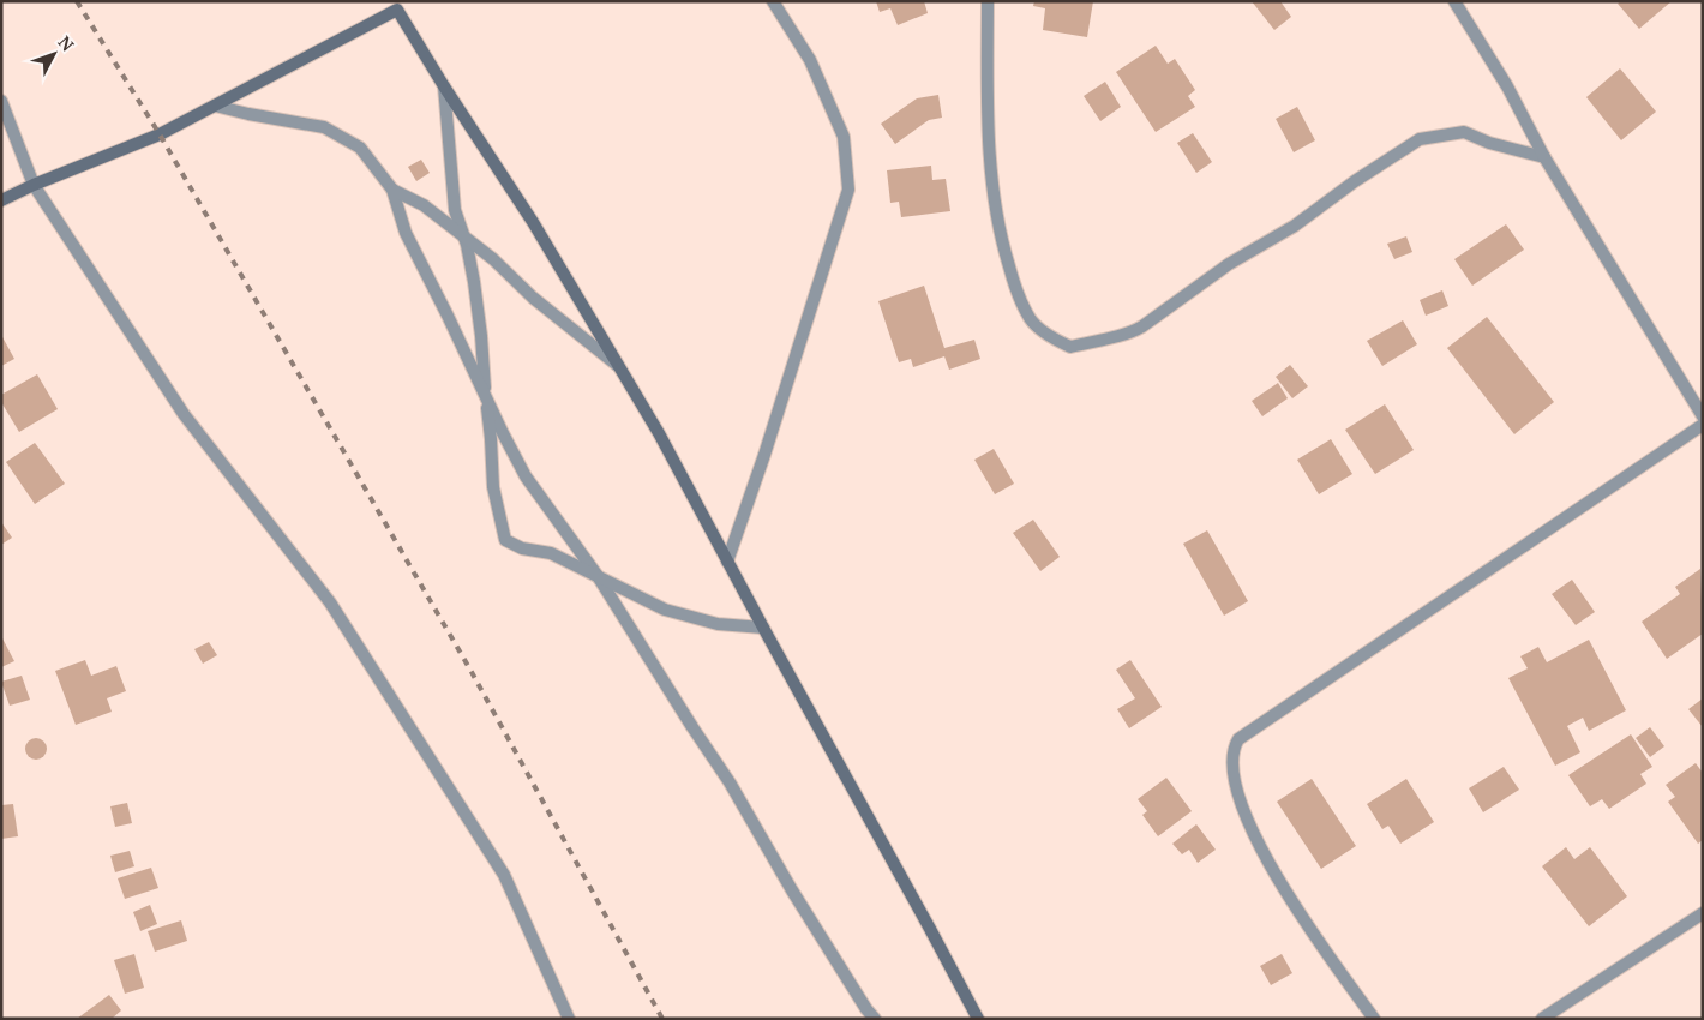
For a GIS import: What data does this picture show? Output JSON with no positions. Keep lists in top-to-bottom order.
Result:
{
  "north": "top right"
}
